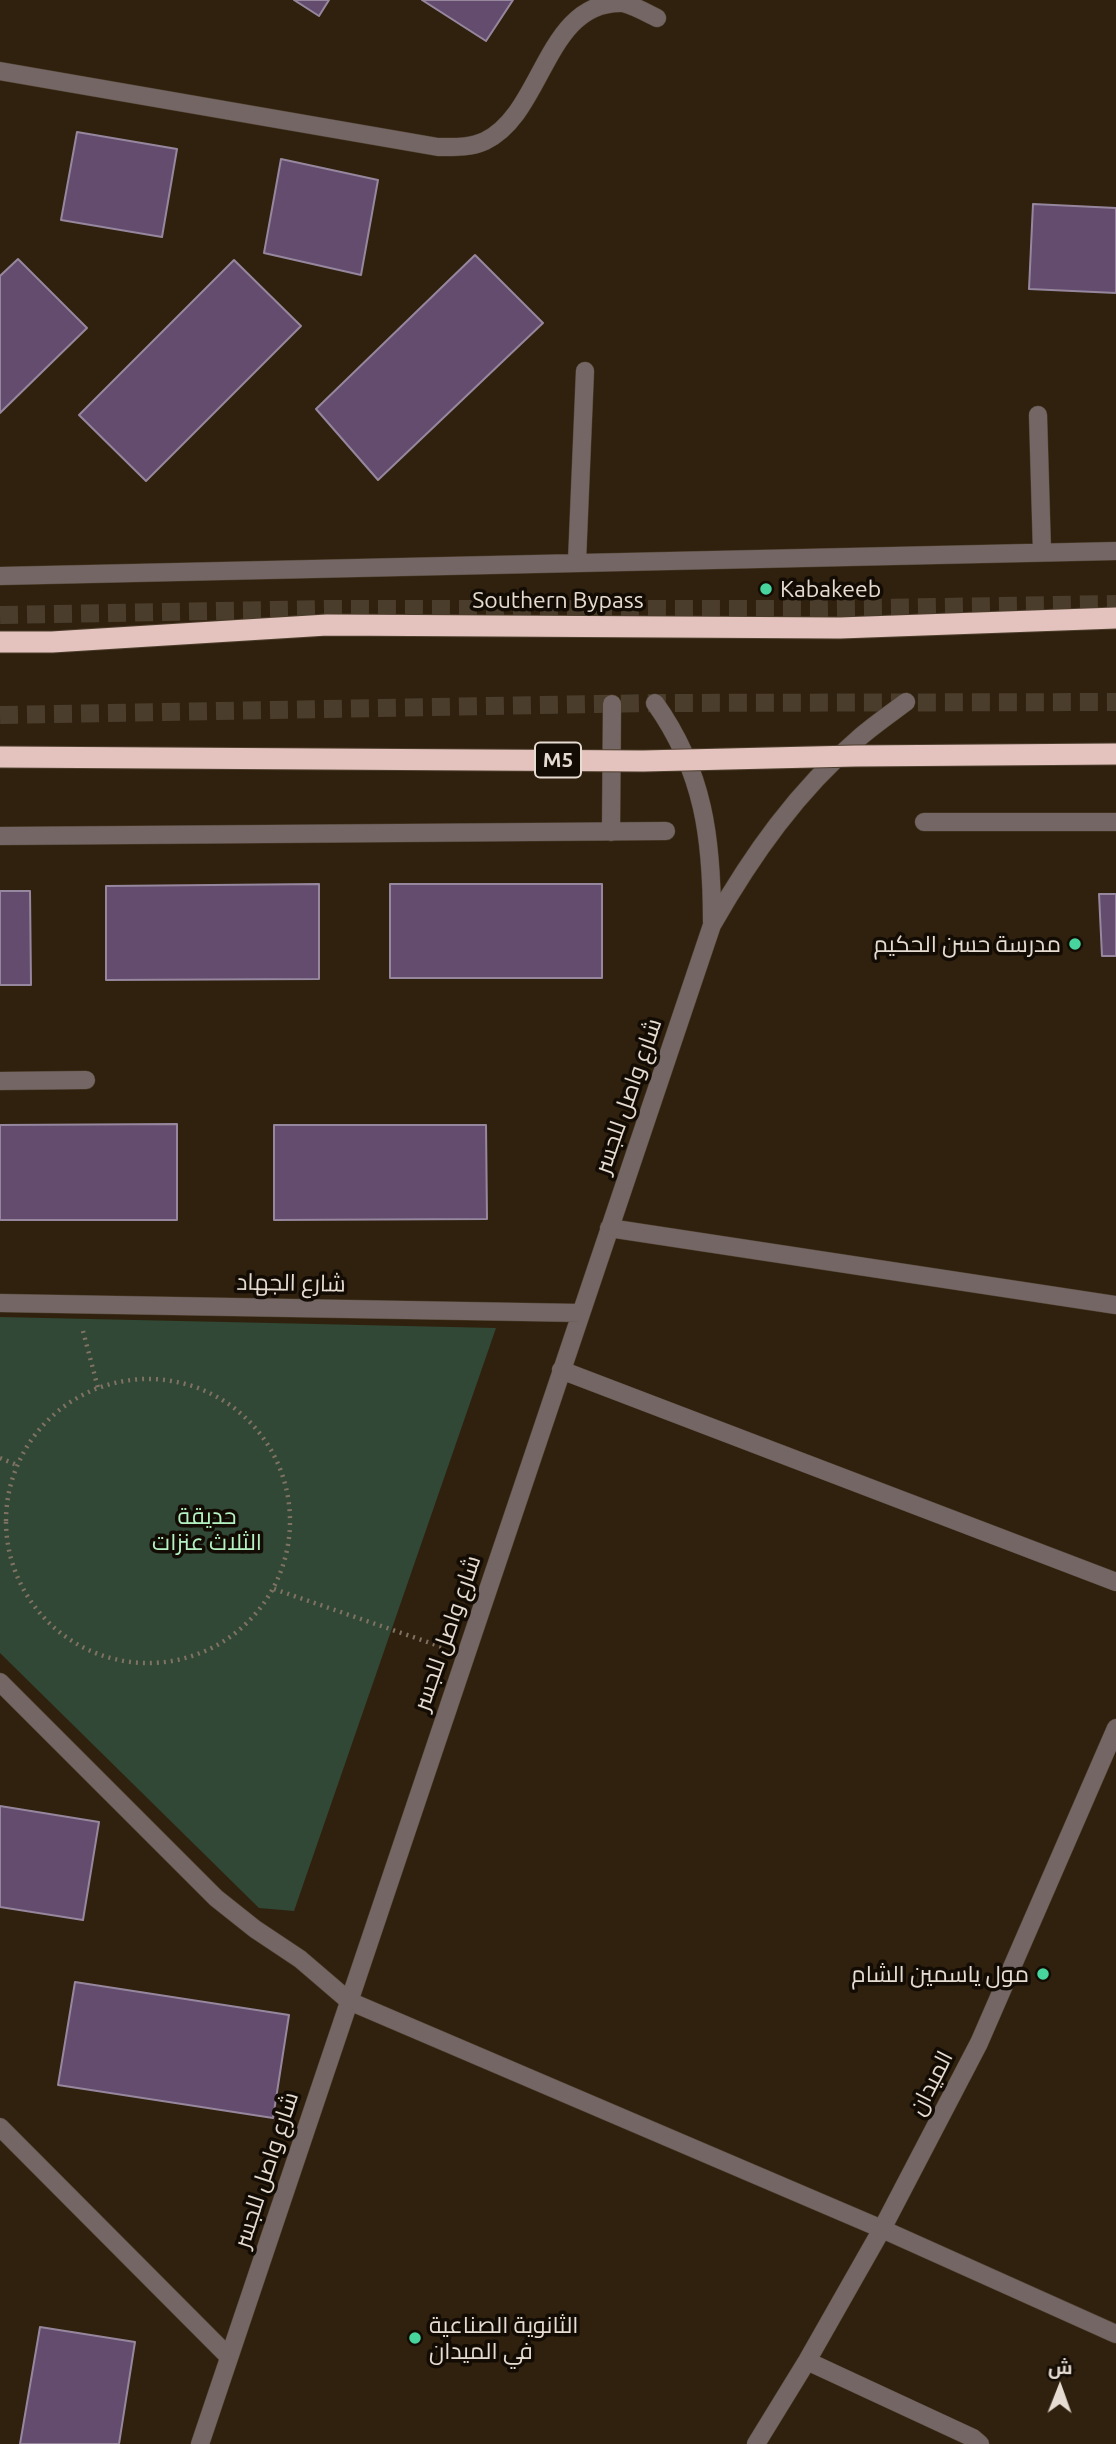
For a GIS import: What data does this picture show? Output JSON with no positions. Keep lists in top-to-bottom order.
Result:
{
  "streets": {
    "highway": ["Southern Bypass", "M5"],
    "street": ["شارع واصل للجسر", "شارع الجهاد", "الميدان"]
  },
  "crossings": [
    ["شارع واصل للجسر", "شارع الجهاد"]
  ],
  "parks": ["حديقة الثلاث عنزات"],
  "places": [
    "Kabakeeb",
    "مدرسة حسن الحكيم",
    "مول ياسمين الشام",
    "الثانوية الصناعية في الميدان"
  ],
  "north": "top"
}
